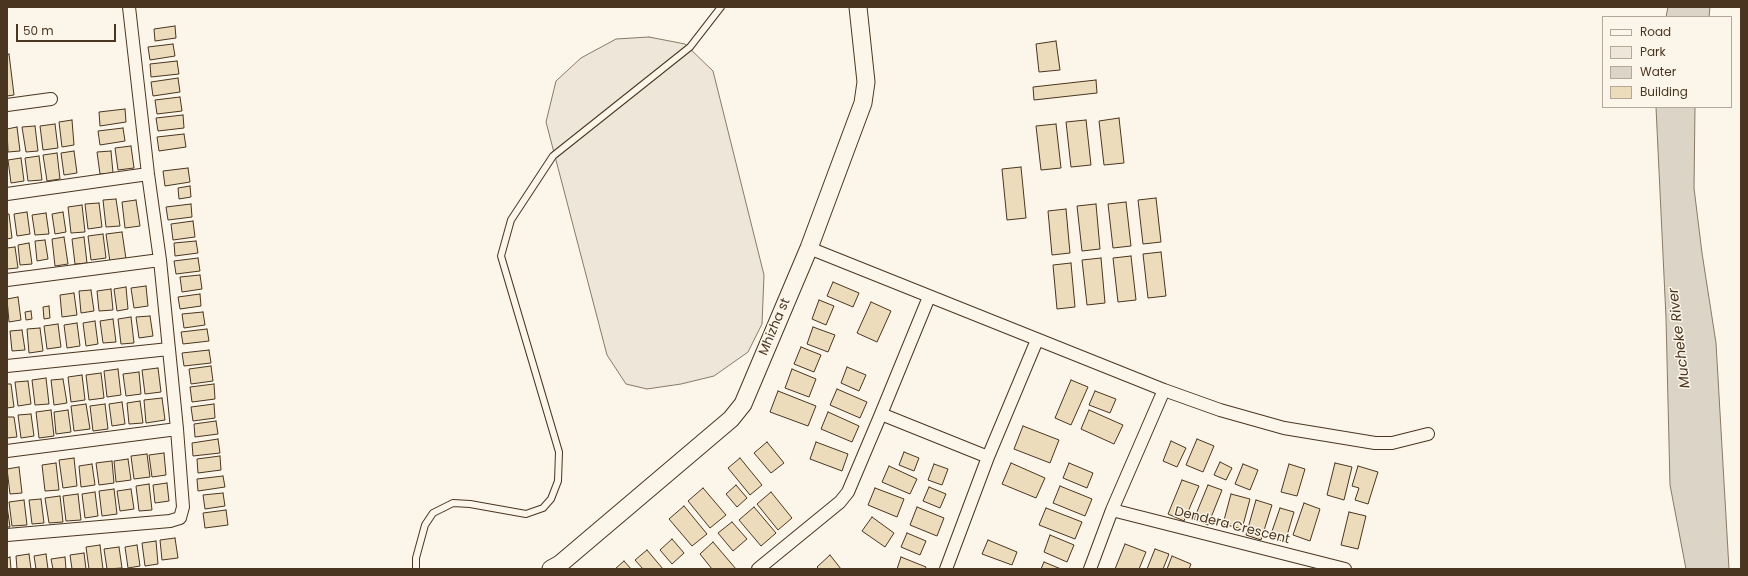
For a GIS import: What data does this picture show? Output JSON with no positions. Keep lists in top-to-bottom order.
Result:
{
  "streets": {
    "street": ["Mhizha st", "Dendera Crescent"]
  },
  "water": ["Mucheke River"],
  "legend": [
    "Road",
    "Park",
    "Water",
    "Building"
  ],
  "scale_bar": "50 m"
}
